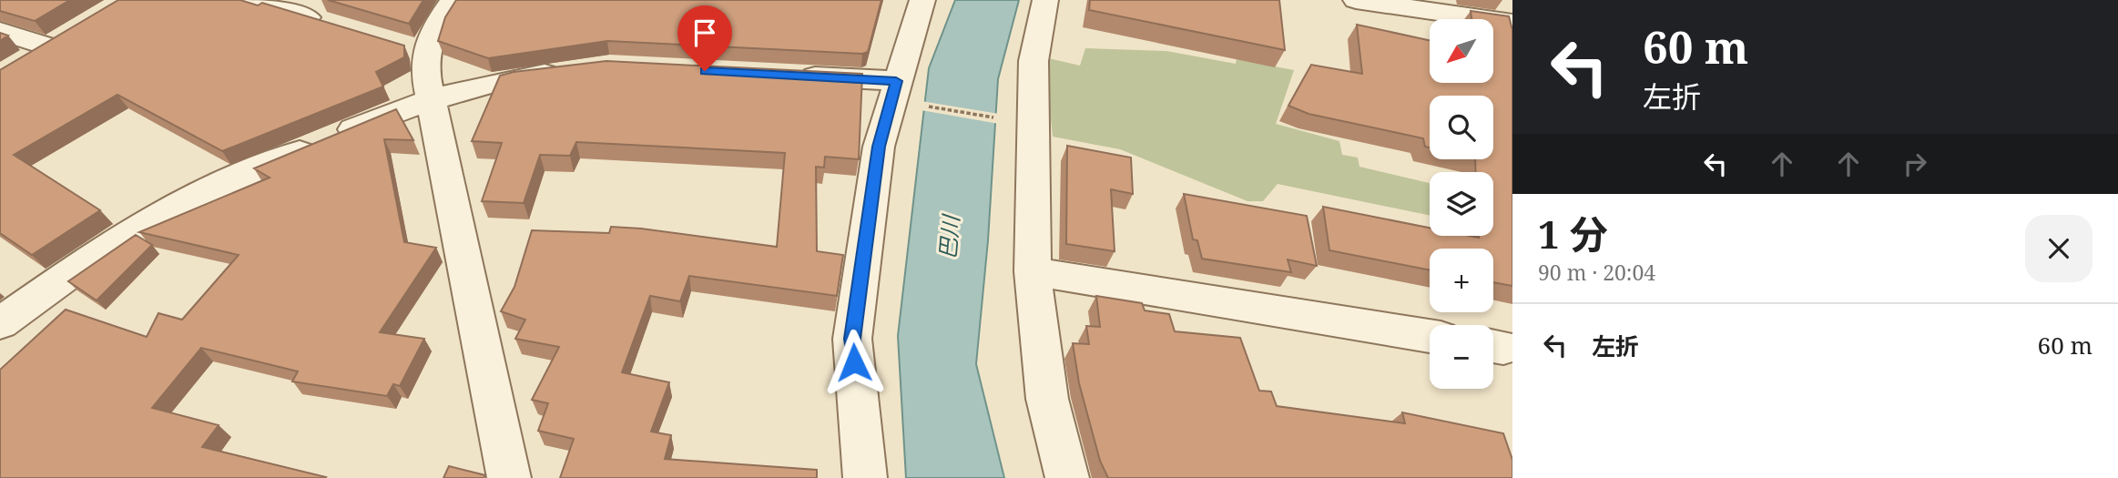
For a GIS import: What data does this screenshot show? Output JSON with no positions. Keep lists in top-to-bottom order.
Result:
{
  "water": ["巴川"],
  "north": "bottom left",
  "page": {
    "turn": ["60 m", "左折"],
    "map_buttons": ["+", "−"],
    "heading": ["1 分", "90 m · 20:04"],
    "list": [
      {
        "name": "左折",
        "value": "60 m"
      }
    ]
  }
}
